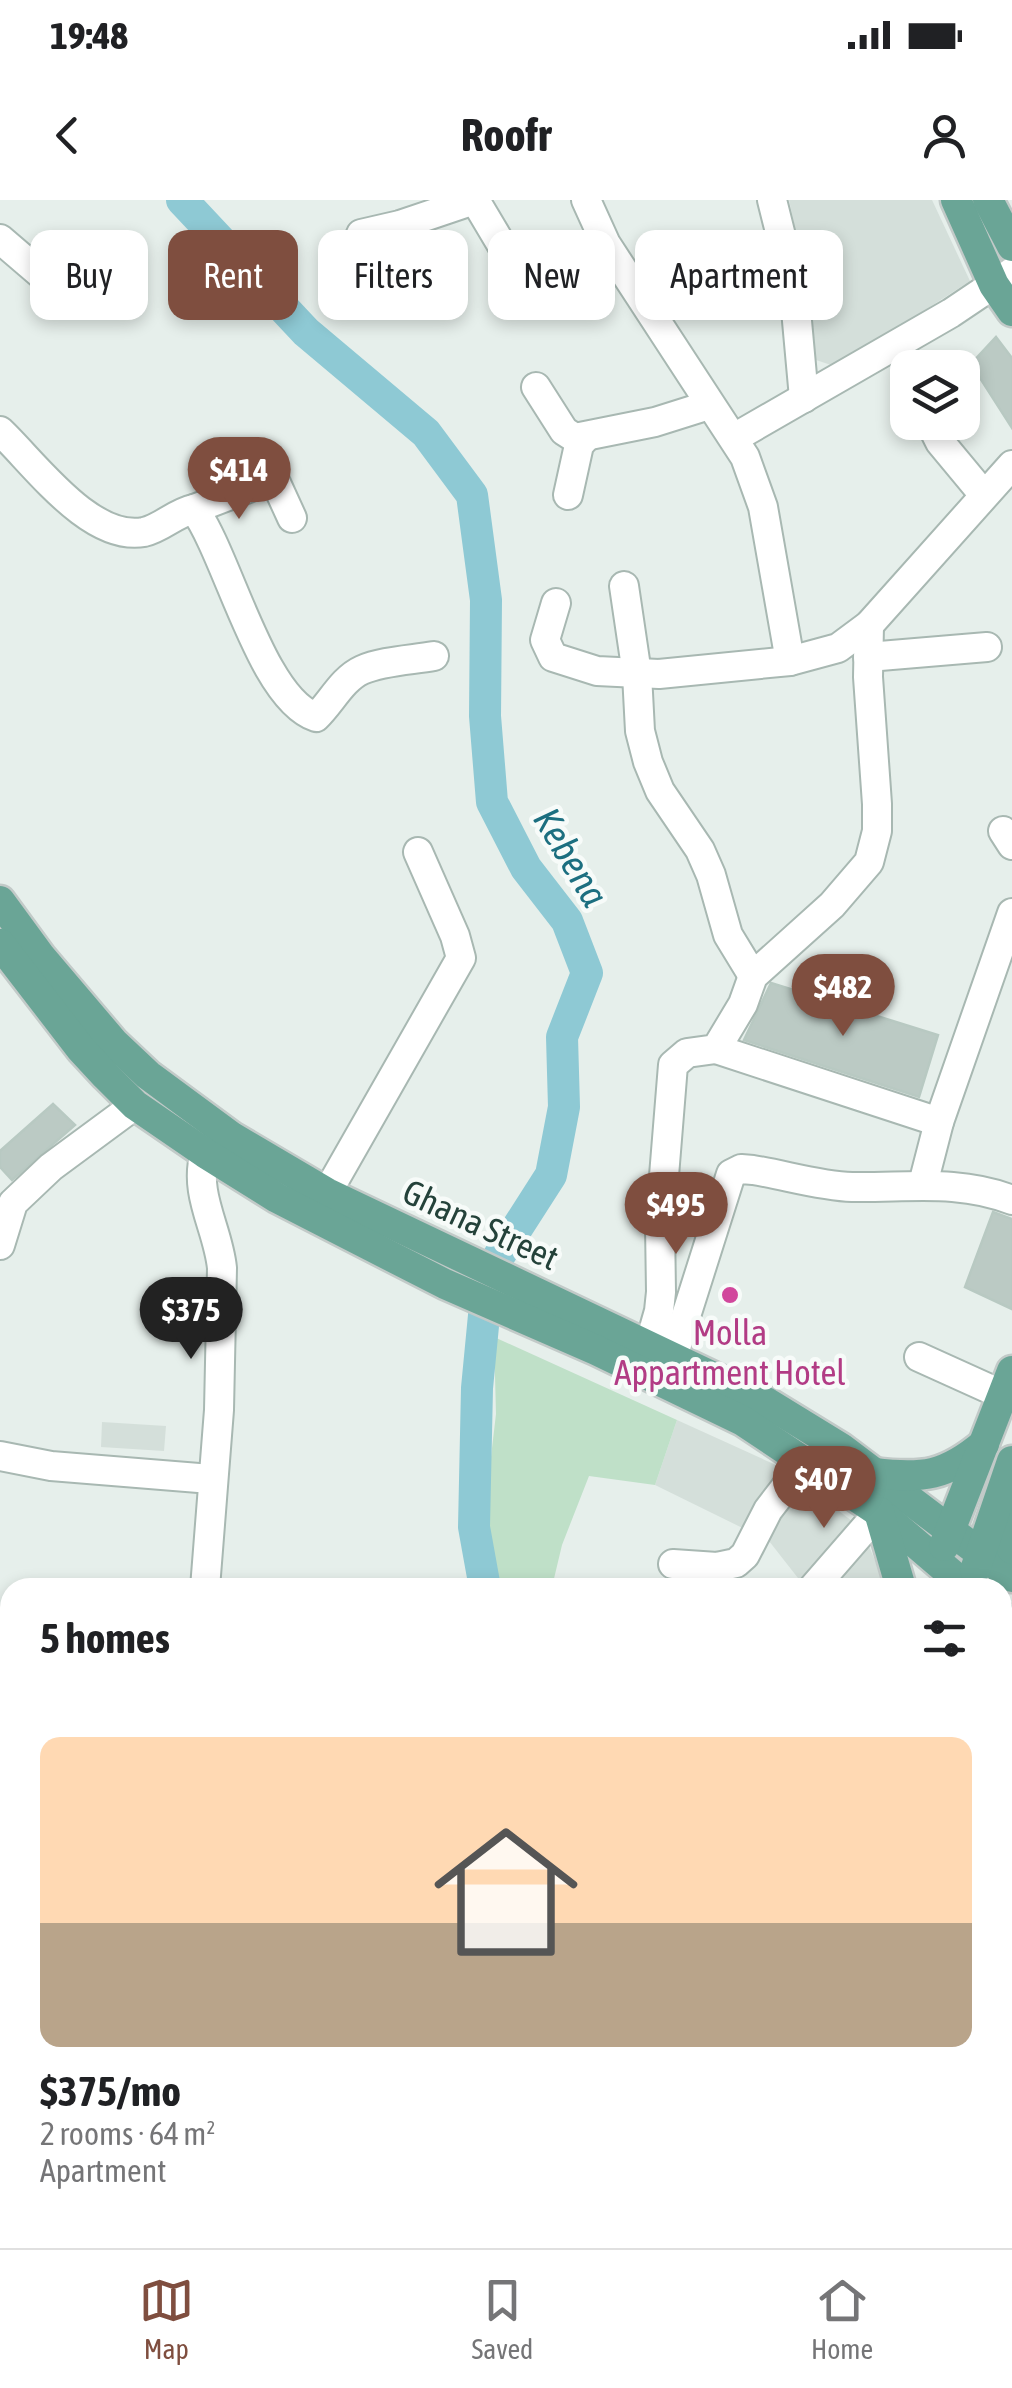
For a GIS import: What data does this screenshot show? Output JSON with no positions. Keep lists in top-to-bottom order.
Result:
{
  "streets": {
    "main road": ["Ghana Street"]
  },
  "water": ["Kebena"],
  "places": ["Molla Appartment Hotel"],
  "page": {
    "status": "19:48",
    "header": "Roofr",
    "chip": [
      "Buy",
      "Rent",
      "Filters",
      "New",
      "Apartment"
    ],
    "price": [
      "$414",
      "$482",
      "$495",
      "$375",
      "$407"
    ],
    "heading": "5 homes",
    "list": [
      {
        "name": "$375/mo",
        "note": "2 rooms · 64 m² · Apartment"
      }
    ],
    "tabs": ["Map", "Saved", "Home"]
  }
}
